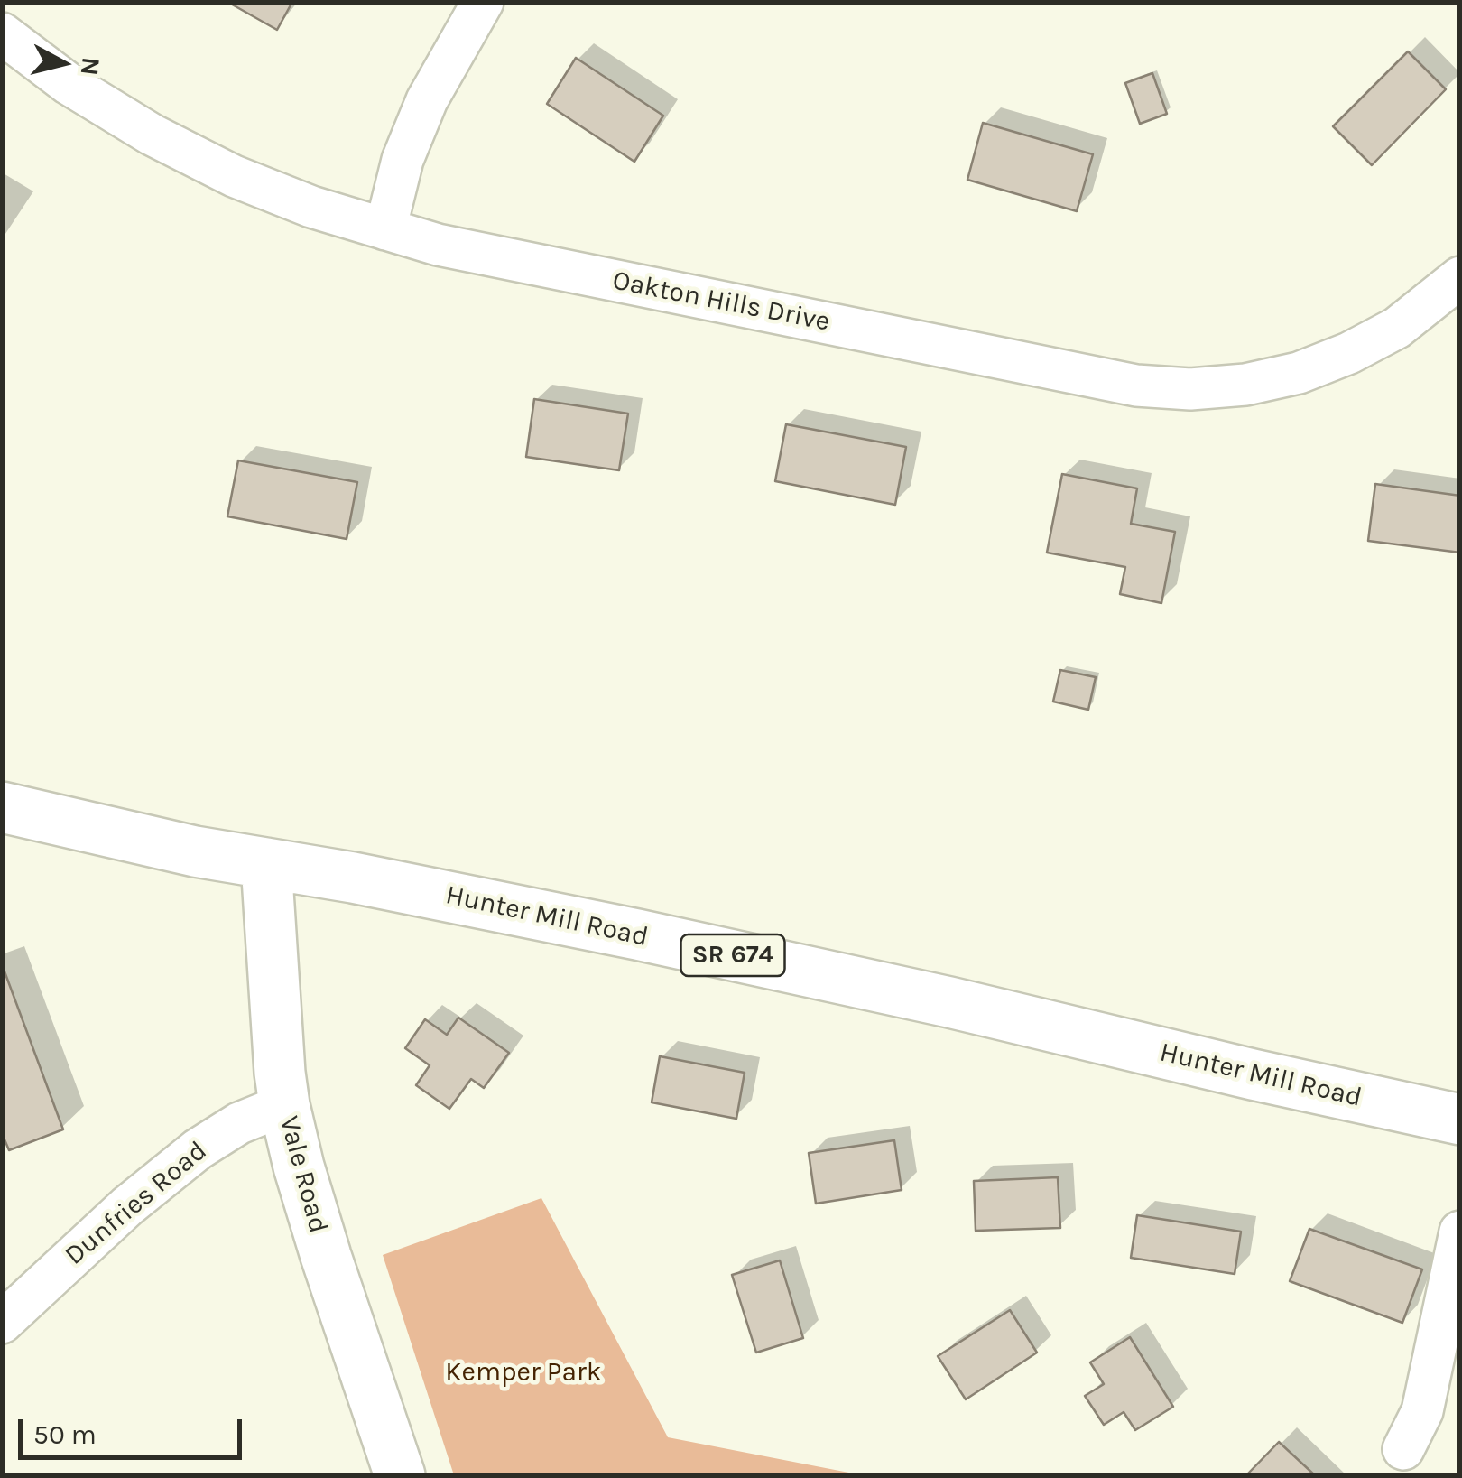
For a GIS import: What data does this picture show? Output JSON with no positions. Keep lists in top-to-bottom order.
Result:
{
  "streets": {
    "main road": ["Hunter Mill Road", "SR 674", "Vale Road"],
    "street": ["Oakton Hills Drive", "Dunfries Road"]
  },
  "crossings": [
    ["Hunter Mill Road", "Vale Road"],
    ["Vale Road", "Dunfries Road"]
  ],
  "parks": ["Kemper Park"],
  "scale_bar": "50 m",
  "north": "right"
}
